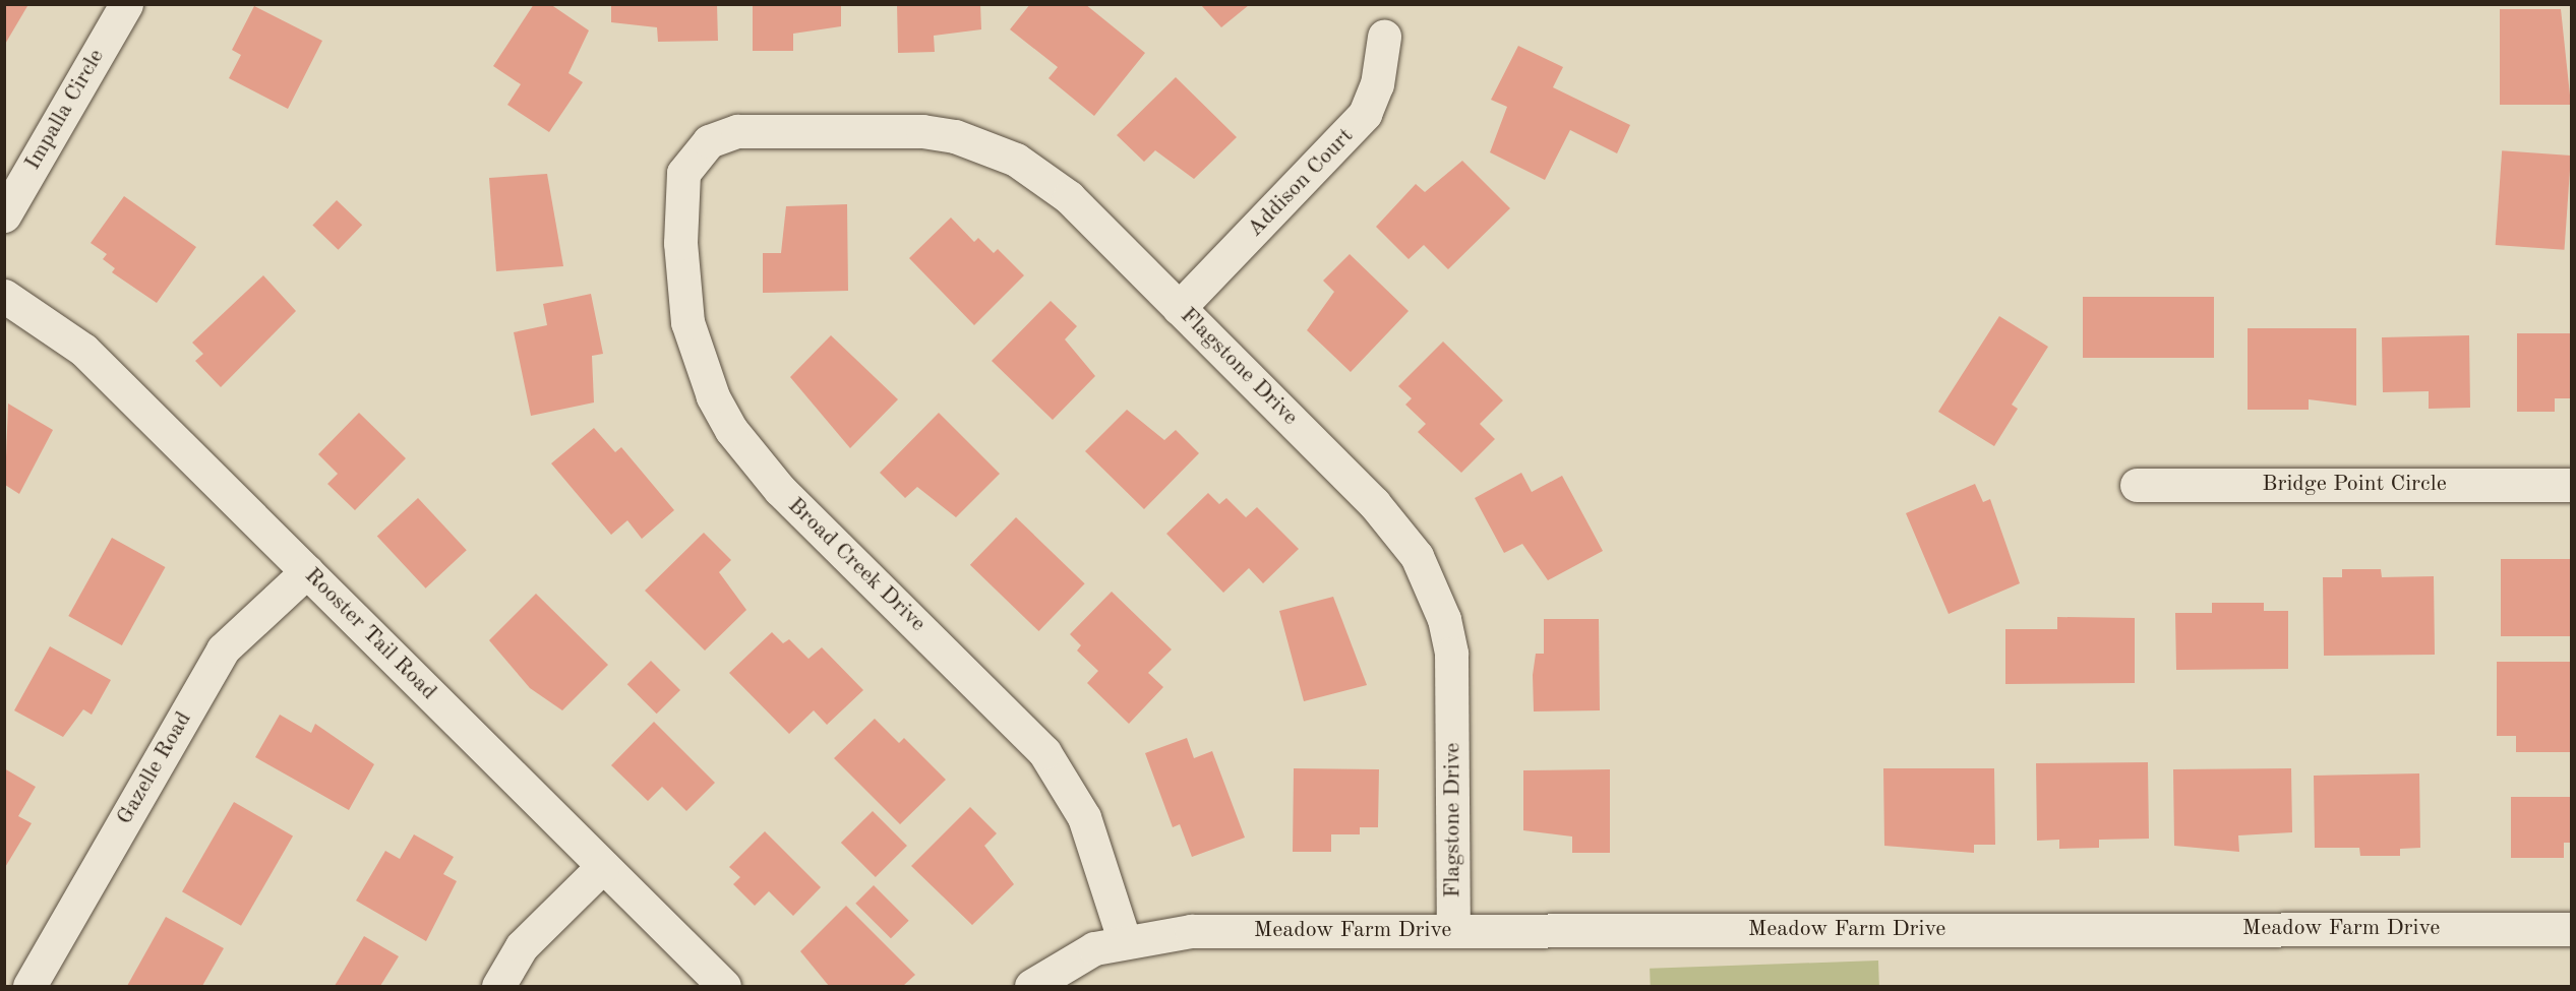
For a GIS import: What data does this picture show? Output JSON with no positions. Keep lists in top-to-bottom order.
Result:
{
  "streets": {
    "street": [
      "Impalla Circle",
      "Addison Court",
      "Flagstone Drive",
      "Bridge Point Circle",
      "Broad Creek Drive",
      "Rooster Tail Road",
      "Gazelle Road",
      "Meadow Farm Drive"
    ]
  },
  "crossings": [
    ["Addison Court", "Flagstone Drive"],
    ["Flagstone Drive", "Broad Creek Drive"],
    ["Flagstone Drive", "Meadow Farm Drive"],
    ["Broad Creek Drive", "Meadow Farm Drive"],
    ["Rooster Tail Road", "Gazelle Road"]
  ]
}
